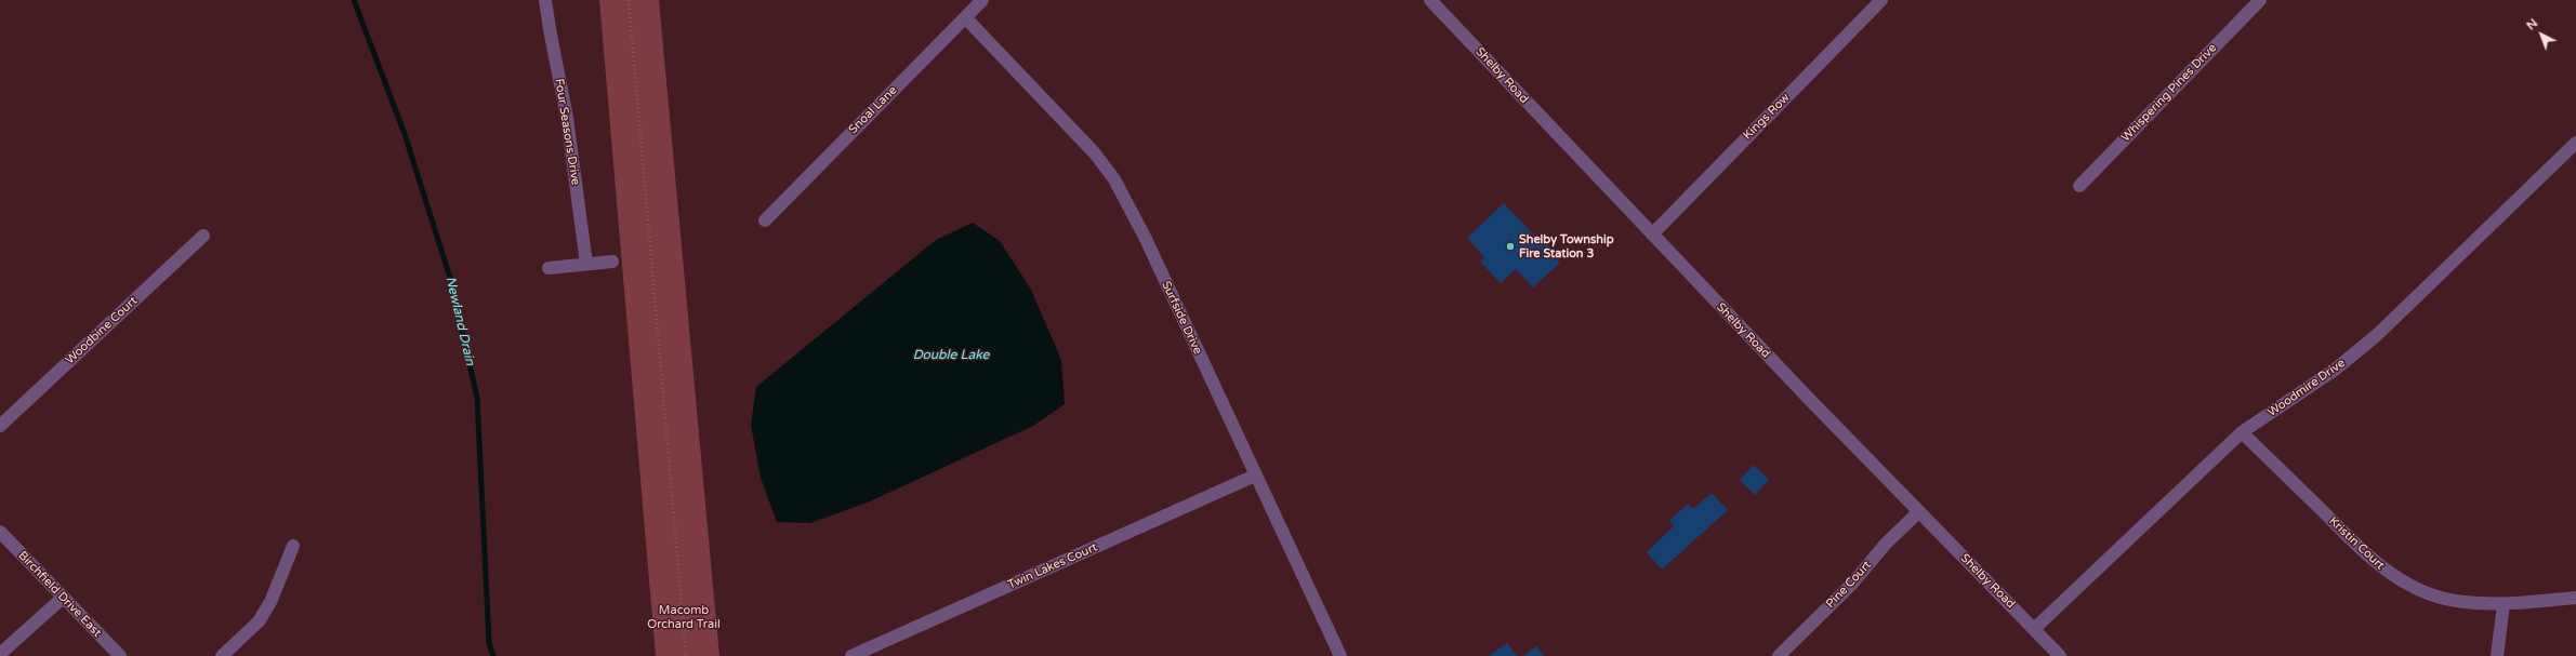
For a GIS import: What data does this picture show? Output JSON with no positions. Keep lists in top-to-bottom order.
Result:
{
  "streets": {
    "street": [
      "Shelby Road",
      "Whispering Pines Drive",
      "Snoal Lane",
      "Kings Row",
      "Four Seasons Drive",
      "Surfside Drive",
      "Woodbine Court",
      "Woodmire Drive",
      "Kristin Court",
      "Twin Lakes Court",
      "Pine Court",
      "Birchfield Drive East"
    ]
  },
  "crossings": [
    ["Shelby Road", "Kings Row"],
    ["Shelby Road", "Woodmire Drive"],
    ["Shelby Road", "Pine Court"],
    ["Snoal Lane", "Surfside Drive"],
    ["Surfside Drive", "Twin Lakes Court"],
    ["Woodmire Drive", "Kristin Court"]
  ],
  "water": ["Newland Drain", "Double Lake"],
  "parks": ["Macomb Orchard Trail"],
  "places": ["Shelby Township Fire Station 3"],
  "north": "top left"
}
